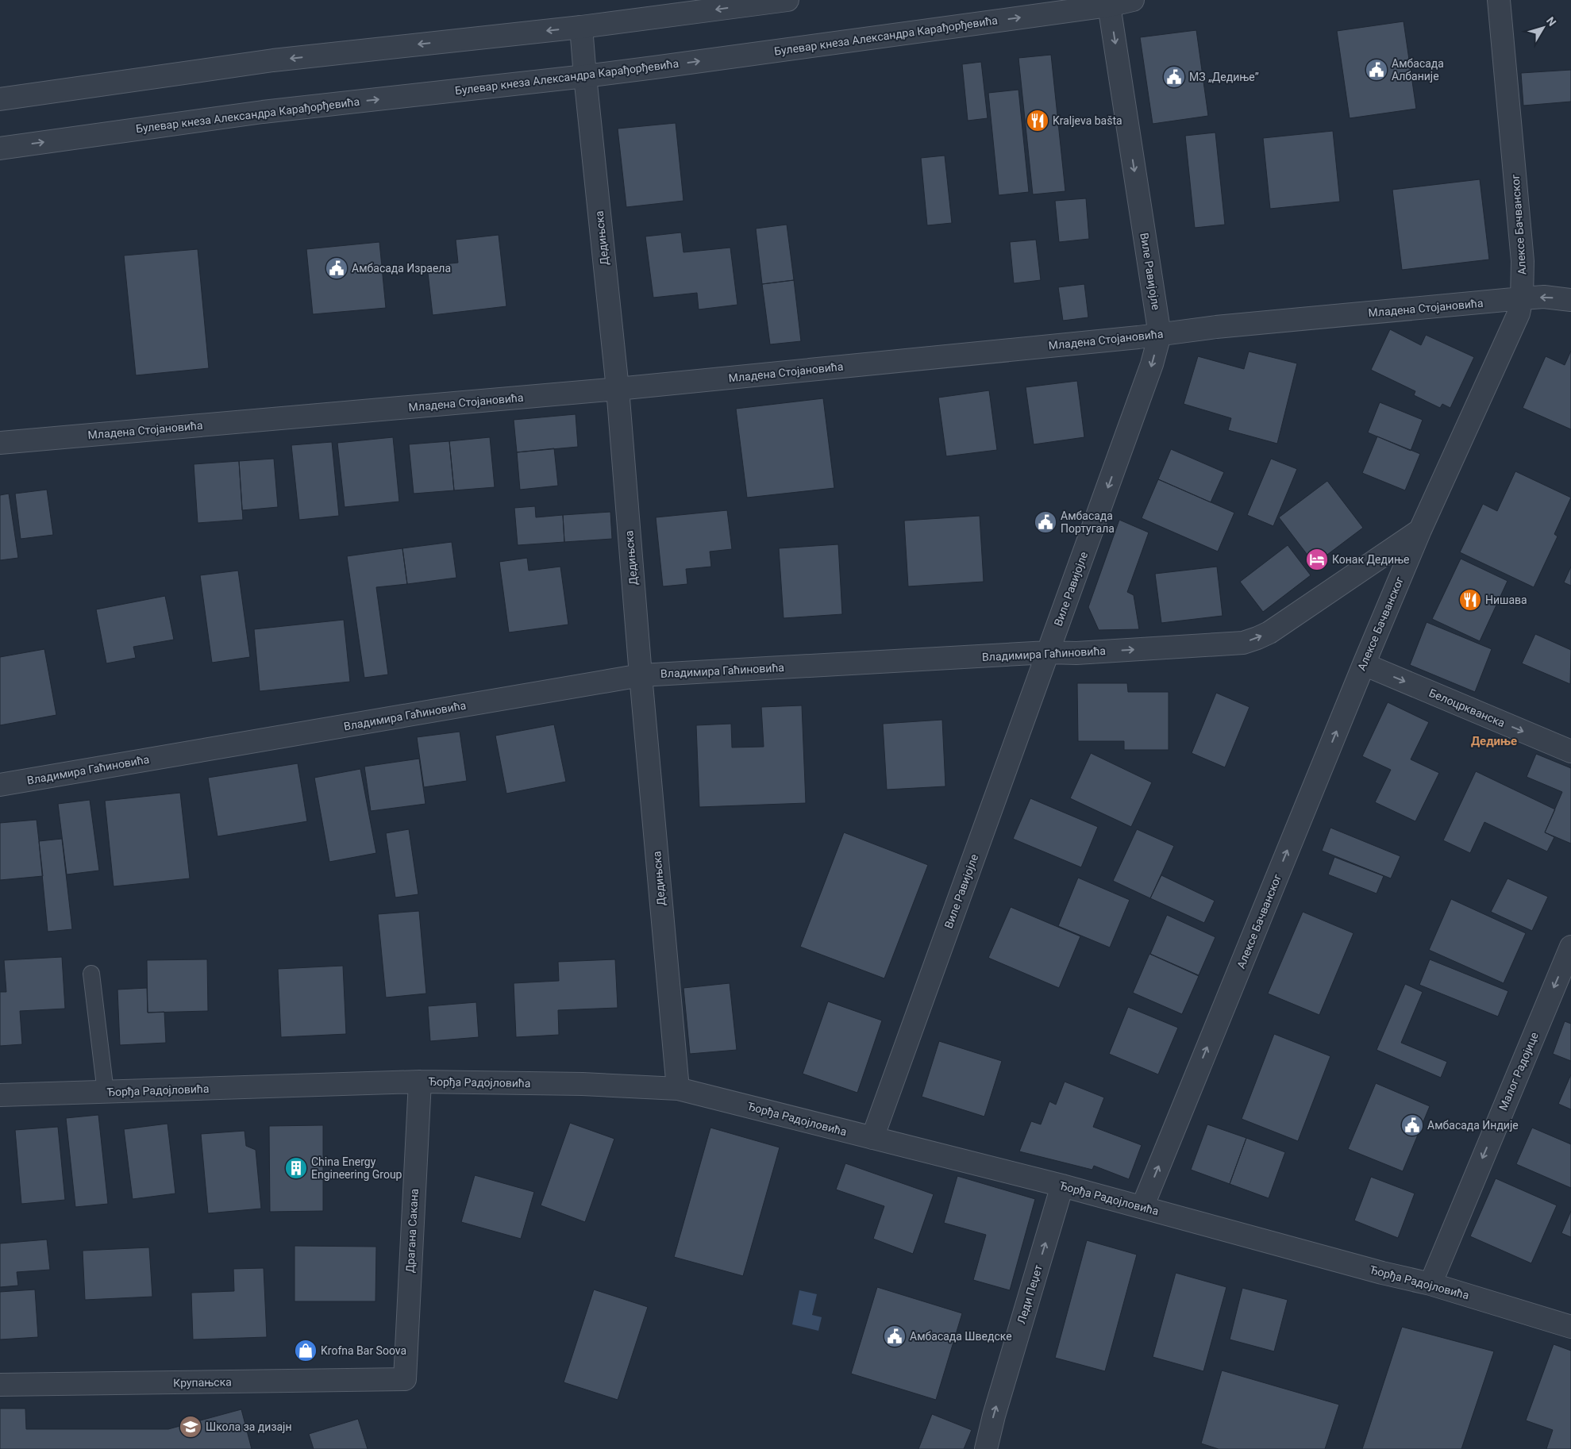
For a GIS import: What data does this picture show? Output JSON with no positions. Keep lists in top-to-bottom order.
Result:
{
  "streets": {
    "street": [
      "Булевар кнеза Александра Карађорђевића",
      "Алексе Бачванског",
      "Дедињска",
      "Виле Равијојле",
      "Младена Стојановића",
      "Владимира Гаћиновића",
      "Белоцркванска",
      "Малог Радојице",
      "Ђорђа Радојловића",
      "Драгана Сакана",
      "Леди Пеџет",
      "Крупањска"
    ]
  },
  "crossings": [
    ["Булевар кнеза Александра Карађорђевића", "Дедињска"],
    ["Булевар кнеза Александра Карађорђевића", "Виле Равијојле"],
    ["Алексе Бачванског", "Младена Стојановића"],
    ["Алексе Бачванског", "Владимира Гаћиновића"],
    ["Алексе Бачванског", "Белоцркванска"],
    ["Алексе Бачванског", "Ђорђа Радојловића"],
    ["Дедињска", "Младена Стојановића"],
    ["Дедињска", "Владимира Гаћиновића"],
    ["Дедињска", "Ђорђа Радојловића"],
    ["Виле Равијојле", "Младена Стојановића"],
    ["Виле Равијојле", "Владимира Гаћиновића"],
    ["Виле Равијојле", "Ђорђа Радојловића"],
    ["Малог Радојице", "Ђорђа Радојловића"],
    ["Ђорђа Радојловића", "Драгана Сакана"],
    ["Ђорђа Радојловића", "Леди Пеџет"],
    ["Драгана Сакана", "Крупањска"]
  ],
  "one_way": [
    "Алексе Бачванског",
    "Виле Равијојле",
    "Белоцркванска",
    "Малог Радојице",
    "Леди Пеџет"
  ],
  "districts": ["Дедиње"],
  "places": {
    "public building": [
      "Амбасада Албаније",
      "МЗ „Дедиње”",
      "Амбасада Израела",
      "Амбасада Португала",
      "Амбасада Индије",
      "Амбасада Шведске"
    ],
    "restaurant": ["Kraljeva bašta", "Нишава"],
    "hotel": ["Конак Дедиње"],
    "building": ["China Energy Engineering Group"],
    "shop": ["Krofna Bar Soova"],
    "school or university": ["Школа за дизајн"]
  },
  "north": "top right"
}
